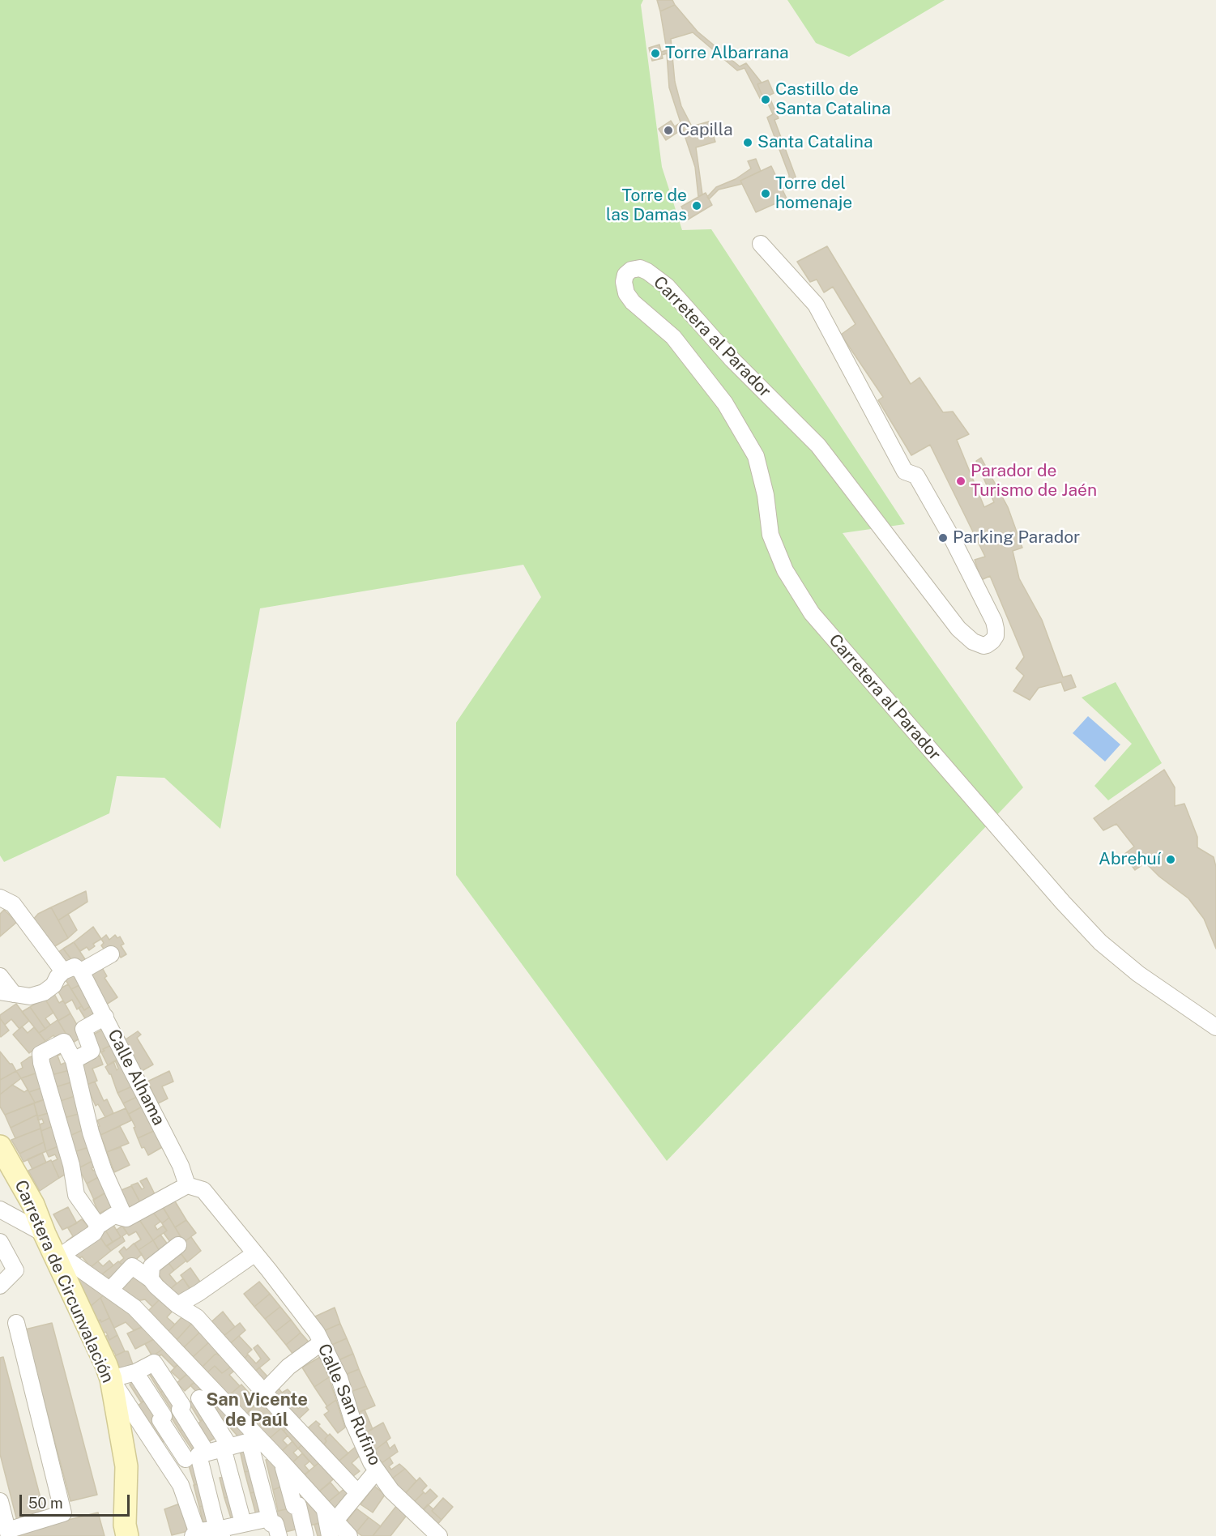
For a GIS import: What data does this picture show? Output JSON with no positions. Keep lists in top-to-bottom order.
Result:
{
  "streets": {
    "main road": ["Carretera de Circunvalación"],
    "street": ["Carretera al Parador", "Calle Alhama", "Calle San Rufino"]
  },
  "crossings": [
    ["Calle Alhama", "Calle San Rufino"]
  ],
  "districts": ["San Vicente de Paúl"],
  "places": [
    "Torre Albarrana",
    "Castillo de Santa Catalina",
    "Capilla",
    "Santa Catalina",
    "Torre del homenaje",
    "Torre de las Damas",
    "Parador de Turismo de Jaén",
    "Parking Parador",
    "Abrehuí"
  ],
  "scale_bar": "50 m"
}
